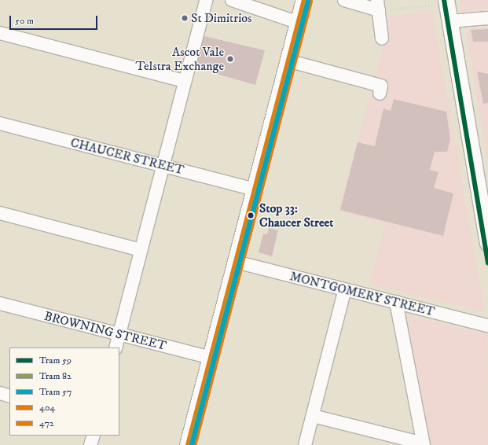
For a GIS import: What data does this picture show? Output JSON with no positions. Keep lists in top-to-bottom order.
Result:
{
  "streets": {
    "street": ["CHAUCER STREET", "MONTGOMERY STREET", "BROWNING STREET"]
  },
  "places": ["St Dimitrios", "Ascot Vale Telstra Exchange", "Stop 33: Chaucer Street"],
  "lines": [
    "tram line 59",
    "tram line 82",
    "transit line 404",
    "tram line 57",
    "transit line 472"
  ],
  "legend": [
    "Tram 59",
    "Tram 82",
    "Tram 57",
    "404",
    "472"
  ],
  "scale_bar": "50 m"
}
